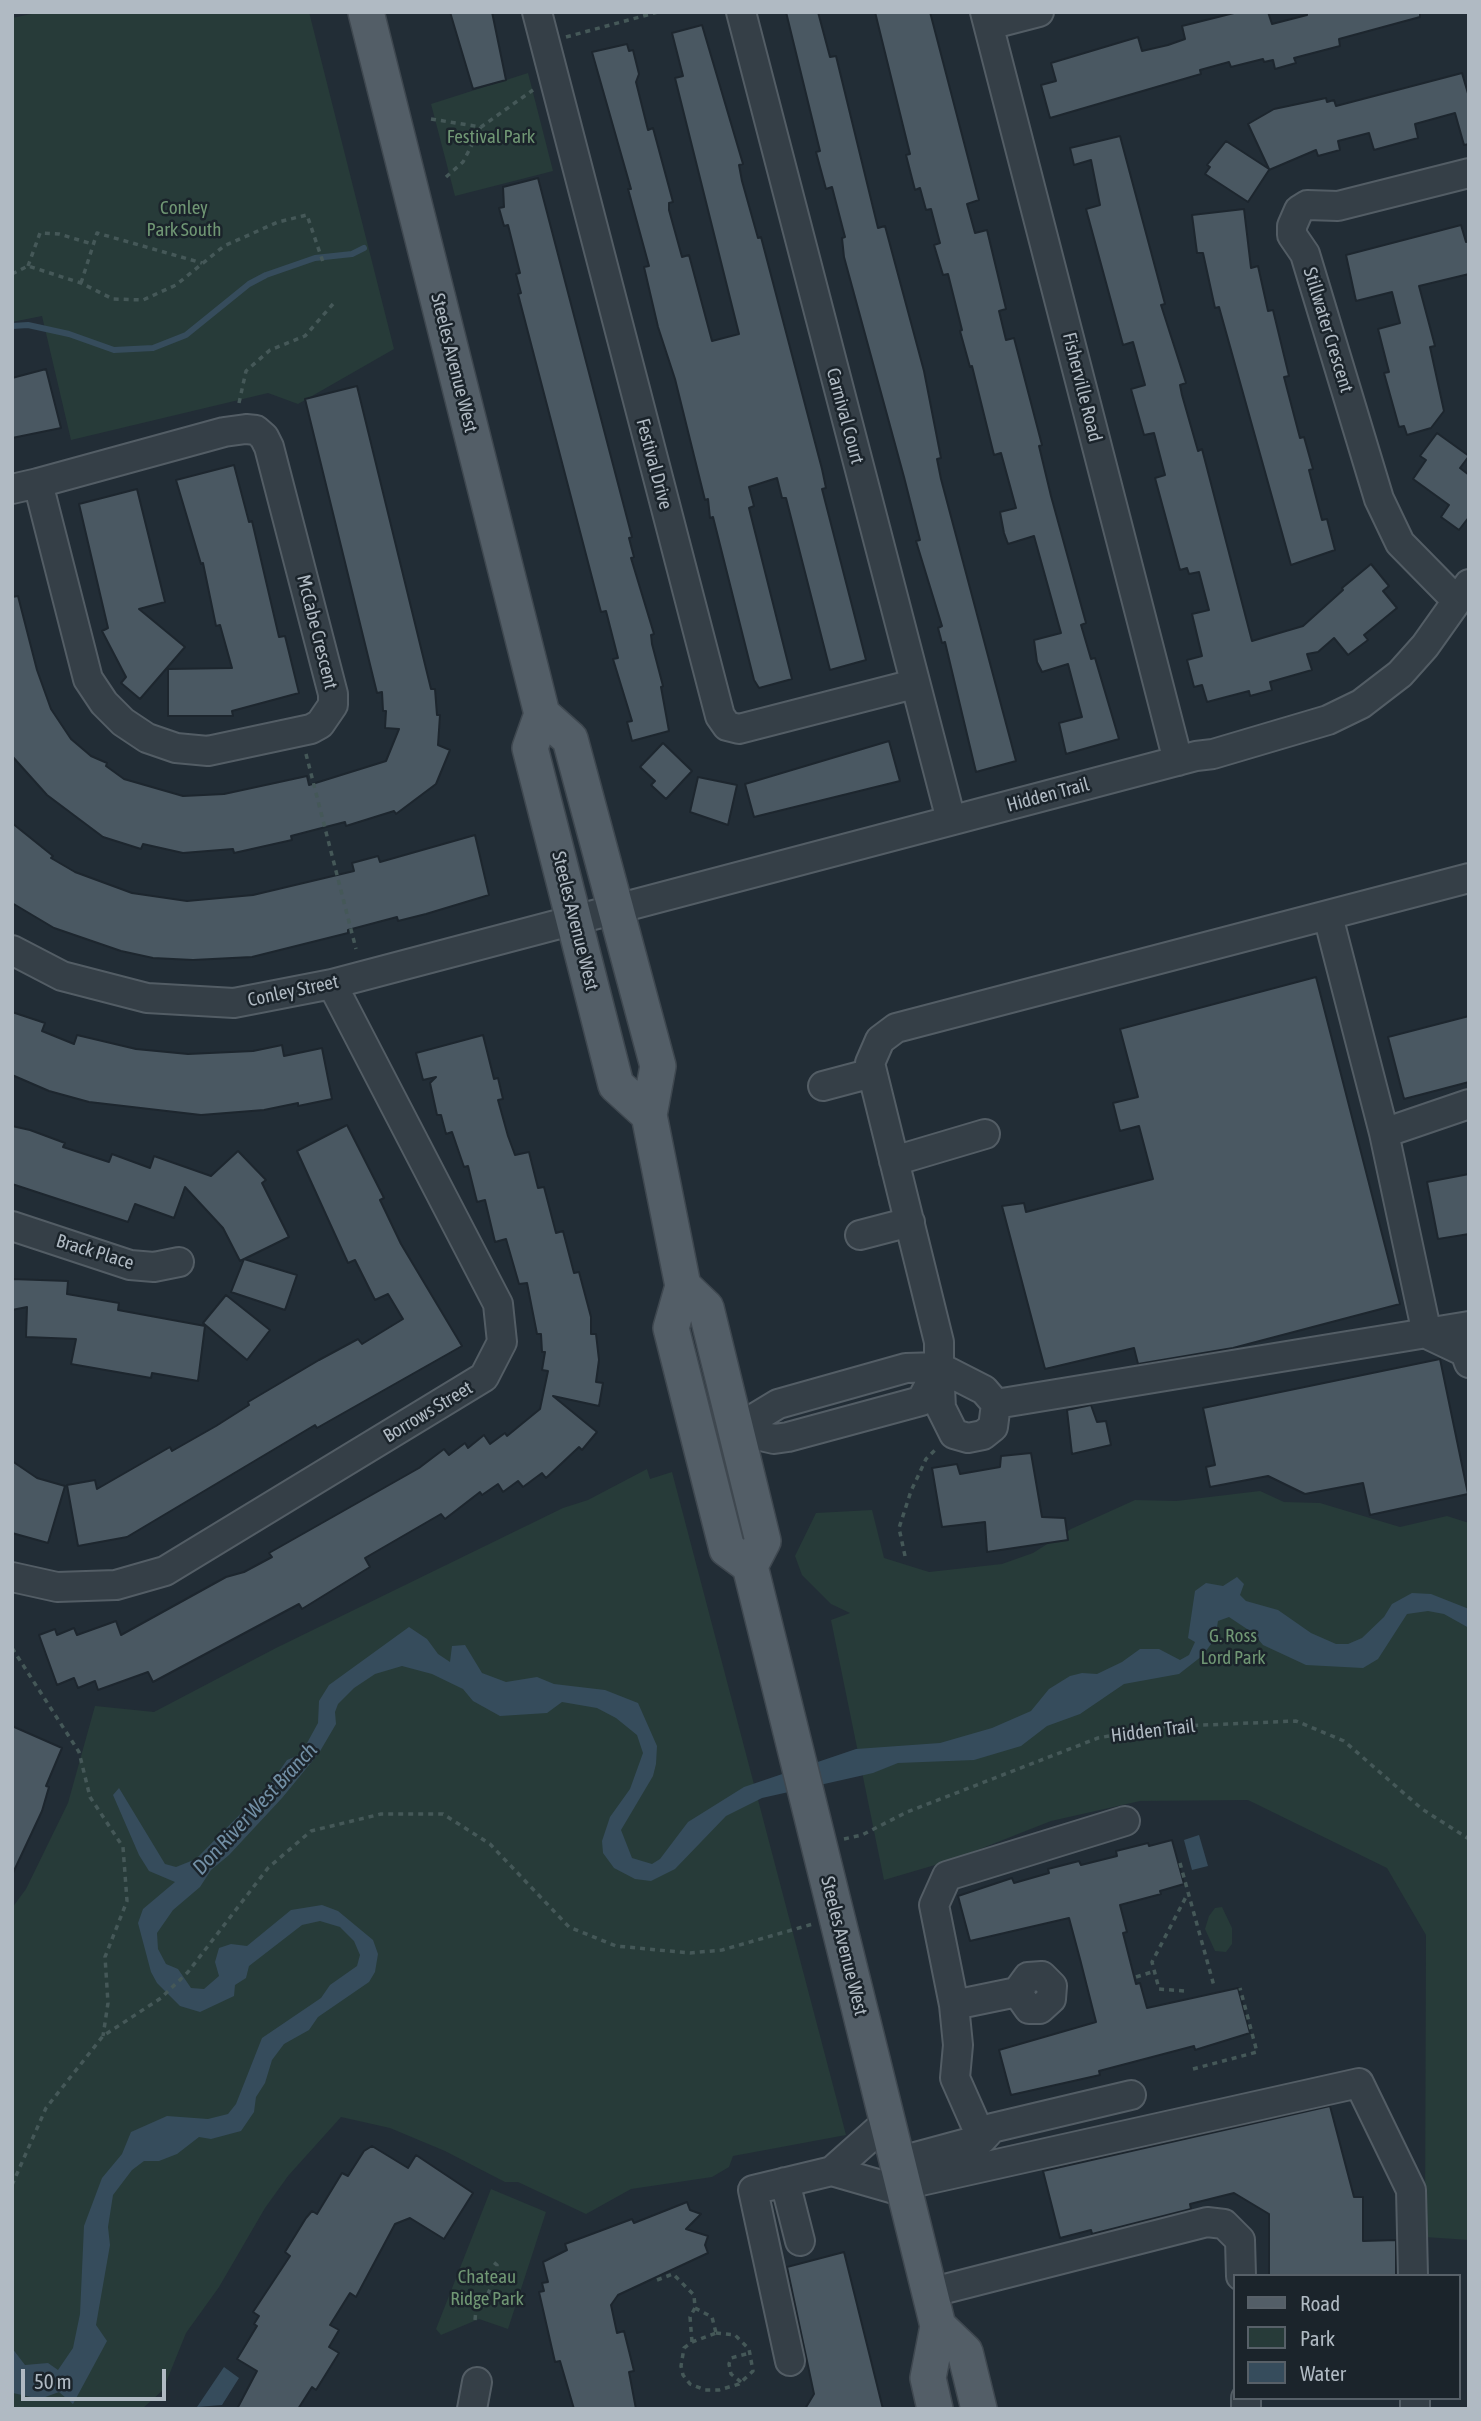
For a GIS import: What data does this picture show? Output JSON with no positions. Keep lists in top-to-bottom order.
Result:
{
  "streets": {
    "main road": ["Steeles Avenue West"],
    "street": [
      "Stillwater Crescent",
      "Fisherville Road",
      "Carnival Court",
      "Festival Drive",
      "McCabe Crescent",
      "Hidden Trail",
      "Conley Street",
      "Brack Place",
      "Borrows Street"
    ]
  },
  "crossings": [
    ["Stillwater Crescent", "Hidden Trail"],
    ["Steeles Avenue West", "Hidden Trail"],
    ["Steeles Avenue West", "Conley Street"],
    ["Fisherville Road", "Hidden Trail"],
    ["Carnival Court", "Festival Drive"],
    ["Carnival Court", "Hidden Trail"],
    ["Hidden Trail", "Conley Street"],
    ["Conley Street", "Borrows Street"]
  ],
  "water": ["Don River West Branch"],
  "parks": [
    "Festival Park",
    "Conley Park South",
    "G. Ross Lord Park",
    "Chateau Ridge Park"
  ],
  "legend": ["Road", "Park", "Water"],
  "scale_bar": "50 m"
}
